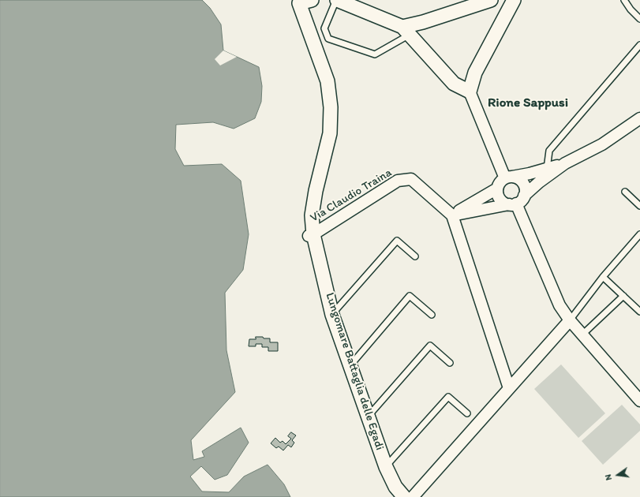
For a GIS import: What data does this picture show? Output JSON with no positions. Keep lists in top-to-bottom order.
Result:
{
  "streets": {
    "street": ["Via Claudio Traina", "Lungomare Battaglia delle Egadi"]
  },
  "crossings": [
    ["Via Claudio Traina", "Lungomare Battaglia delle Egadi"]
  ],
  "districts": ["Rione Sappusi"],
  "north": "left"
}
